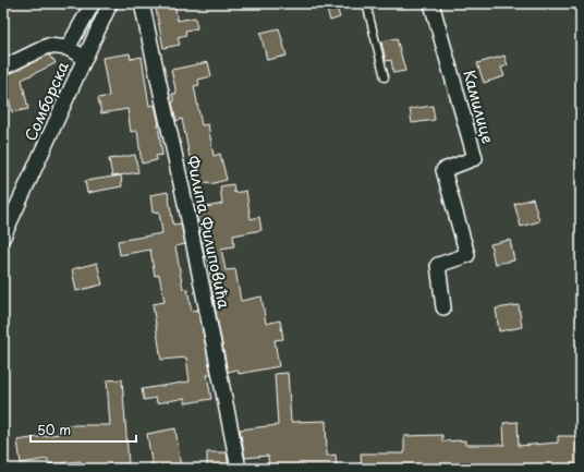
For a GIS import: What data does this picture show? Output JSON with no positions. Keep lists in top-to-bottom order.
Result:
{
  "streets": {
    "street": ["Сомборска", "Камилице", "Филипа Филиповића"]
  },
  "scale_bar": "50 m"
}
